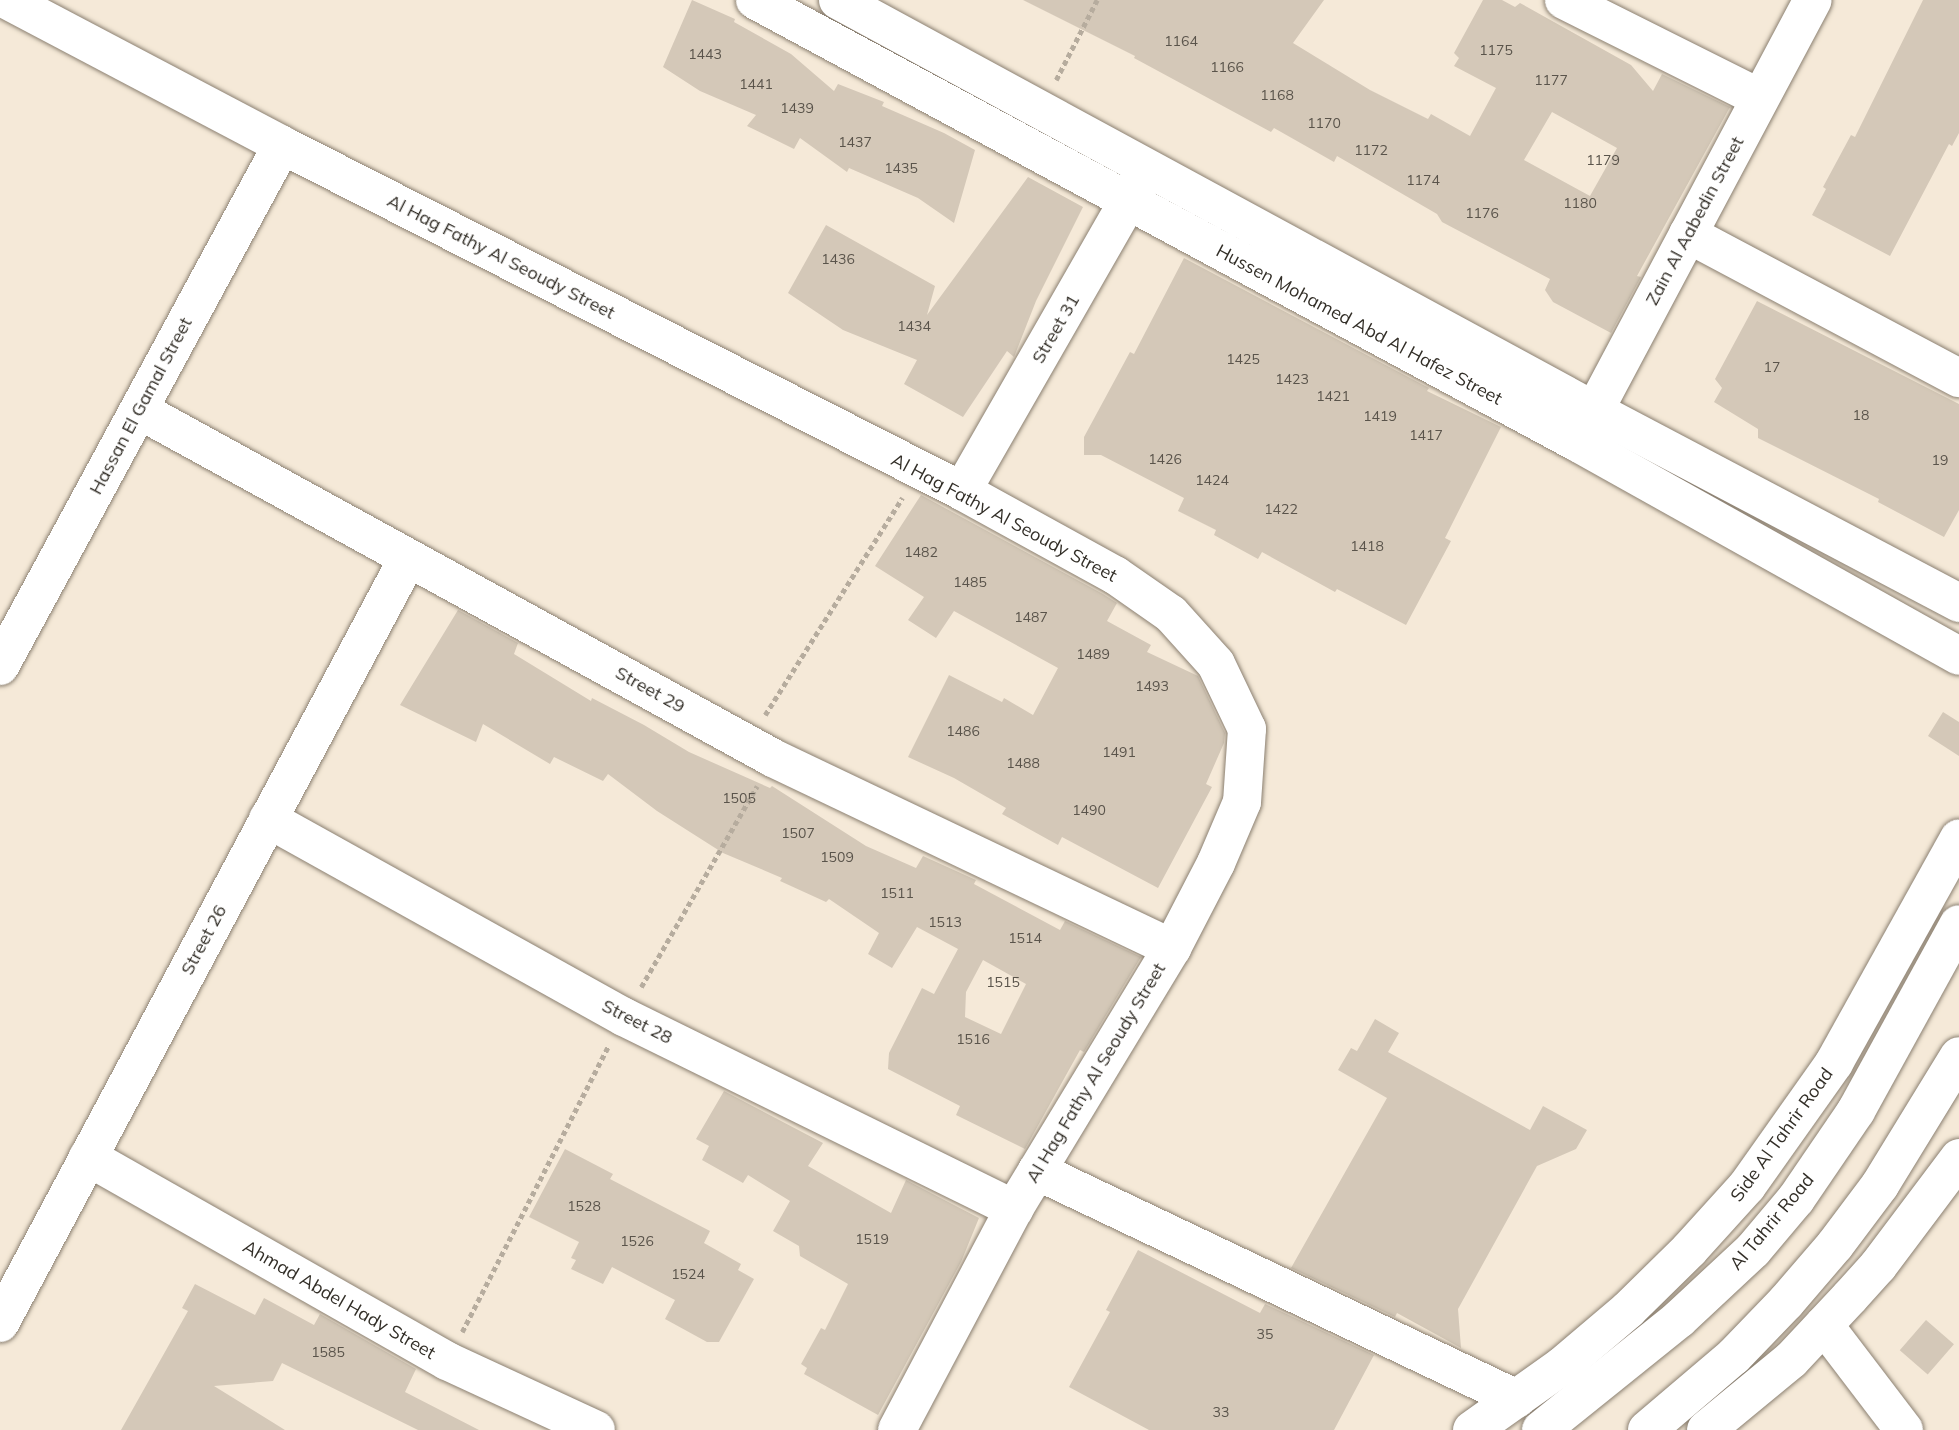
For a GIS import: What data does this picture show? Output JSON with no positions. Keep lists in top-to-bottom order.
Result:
{
  "streets": {
    "street": [
      "Zain Al Aabedin Street",
      "Al Hag Fathy Al Seoudy Street",
      "Hussen Mohamed Abd Al Hafez Street",
      "Street 31",
      "Hassan El Gamal Street",
      "Street 29",
      "Street 26",
      "Street 28",
      "Side Al Tahrir Road",
      "Al Tahrir Road",
      "Ahmad Abdel Hady Street"
    ]
  },
  "crossings": [
    ["Zain Al Aabedin Street", "Hussen Mohamed Abd Al Hafez Street"],
    ["Al Hag Fathy Al Seoudy Street", "Street 31"],
    ["Al Hag Fathy Al Seoudy Street", "Hassan El Gamal Street"],
    ["Al Hag Fathy Al Seoudy Street", "Street 29"],
    ["Al Hag Fathy Al Seoudy Street", "Street 28"],
    ["Hussen Mohamed Abd Al Hafez Street", "Street 31"],
    ["Hassan El Gamal Street", "Street 29"],
    ["Street 29", "Street 26"],
    ["Street 26", "Street 28"],
    ["Street 26", "Ahmad Abdel Hady Street"]
  ],
  "house_numbers": [
    "1164",
    "1175",
    "1443",
    "1166",
    "1177",
    "1441",
    "1168",
    "1439",
    "1170",
    "1437",
    "1172",
    "1179",
    "1435",
    "1174",
    "1180",
    "1176",
    "1436",
    "1434",
    "1425",
    "17",
    "1423",
    "1421",
    "18",
    "1419",
    "1417",
    "1426",
    "19",
    "1424",
    "1422",
    "1418",
    "1482",
    "1485",
    "1487",
    "1489",
    "1493",
    "1486",
    "1491",
    "1488",
    "1505",
    "1490",
    "1507",
    "1509",
    "1511",
    "1513",
    "1514",
    "1515",
    "1516",
    "1528",
    "1519",
    "1526",
    "1524",
    "35",
    "1585",
    "33"
  ]
}
